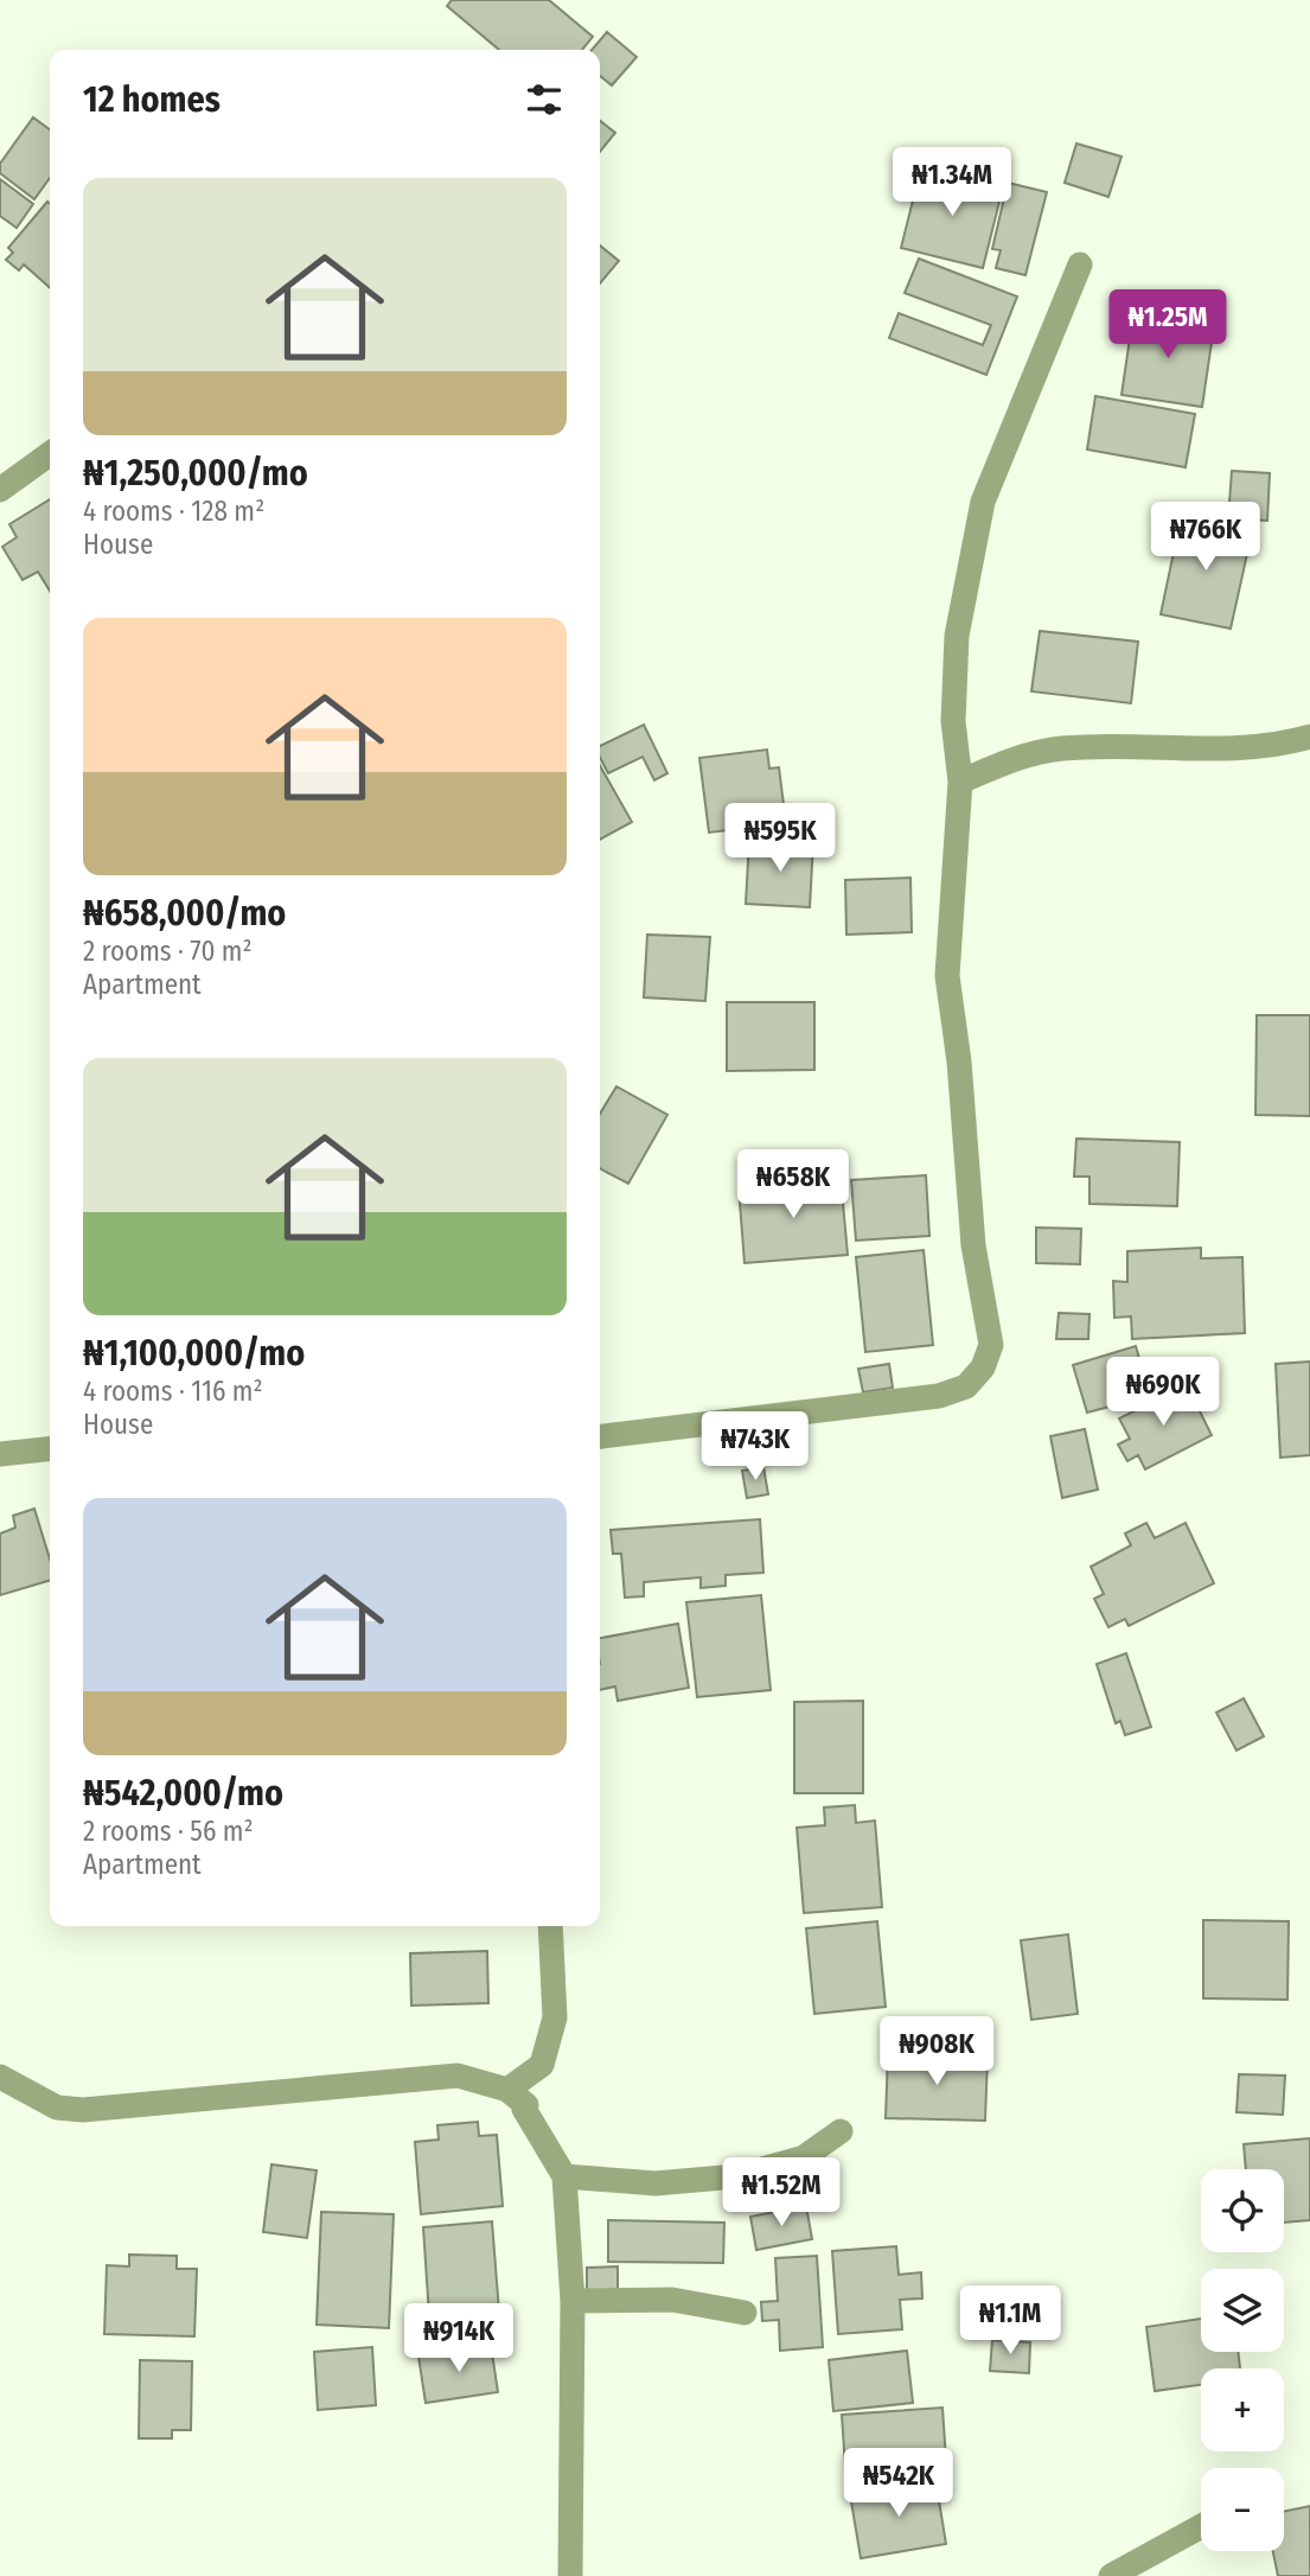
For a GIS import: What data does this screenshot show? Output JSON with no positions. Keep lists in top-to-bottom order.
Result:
{
  "page": {
    "heading": "12 homes",
    "price": [
      "₦1.34M",
      "₦1.25M",
      "₦766K",
      "₦595K",
      "₦658K",
      "₦690K",
      "₦743K",
      "₦908K",
      "₦1.52M",
      "₦1.1M",
      "₦914K",
      "₦542K"
    ],
    "list": [
      {
        "name": "₦1,250,000/mo",
        "note": "4 rooms · 128 m² · House"
      },
      {
        "name": "₦658,000/mo",
        "note": "2 rooms · 70 m² · Apartment"
      },
      {
        "name": "₦1,100,000/mo",
        "note": "4 rooms · 116 m² · House"
      },
      {
        "name": "₦542,000/mo",
        "note": "2 rooms · 56 m² · Apartment"
      }
    ],
    "map_buttons": ["+", "−"]
  }
}
